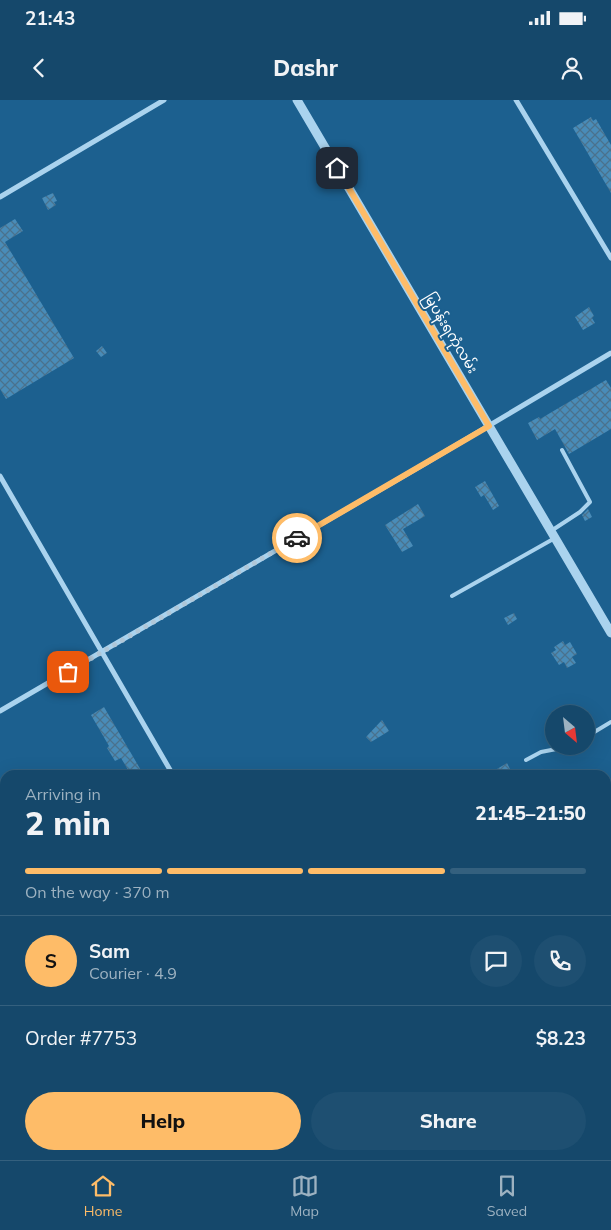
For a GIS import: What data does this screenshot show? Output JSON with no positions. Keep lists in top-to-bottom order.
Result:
{
  "streets": {
    "street": ["မြပန်းရကုံလမ်း"]
  },
  "north": "bottom right",
  "page": {
    "status": "21:43",
    "header": "Dashr",
    "heading": ["2 min", "Arriving in", "21:45–21:50"],
    "panel": [
      "Sam",
      "Courier · 4.9",
      "Order #7753",
      "$8.23"
    ],
    "bar": "On the way · 370 m",
    "round": "S",
    "buttons": ["Help", "Share"],
    "tabs": ["Home", "Map", "Saved"]
  }
}
